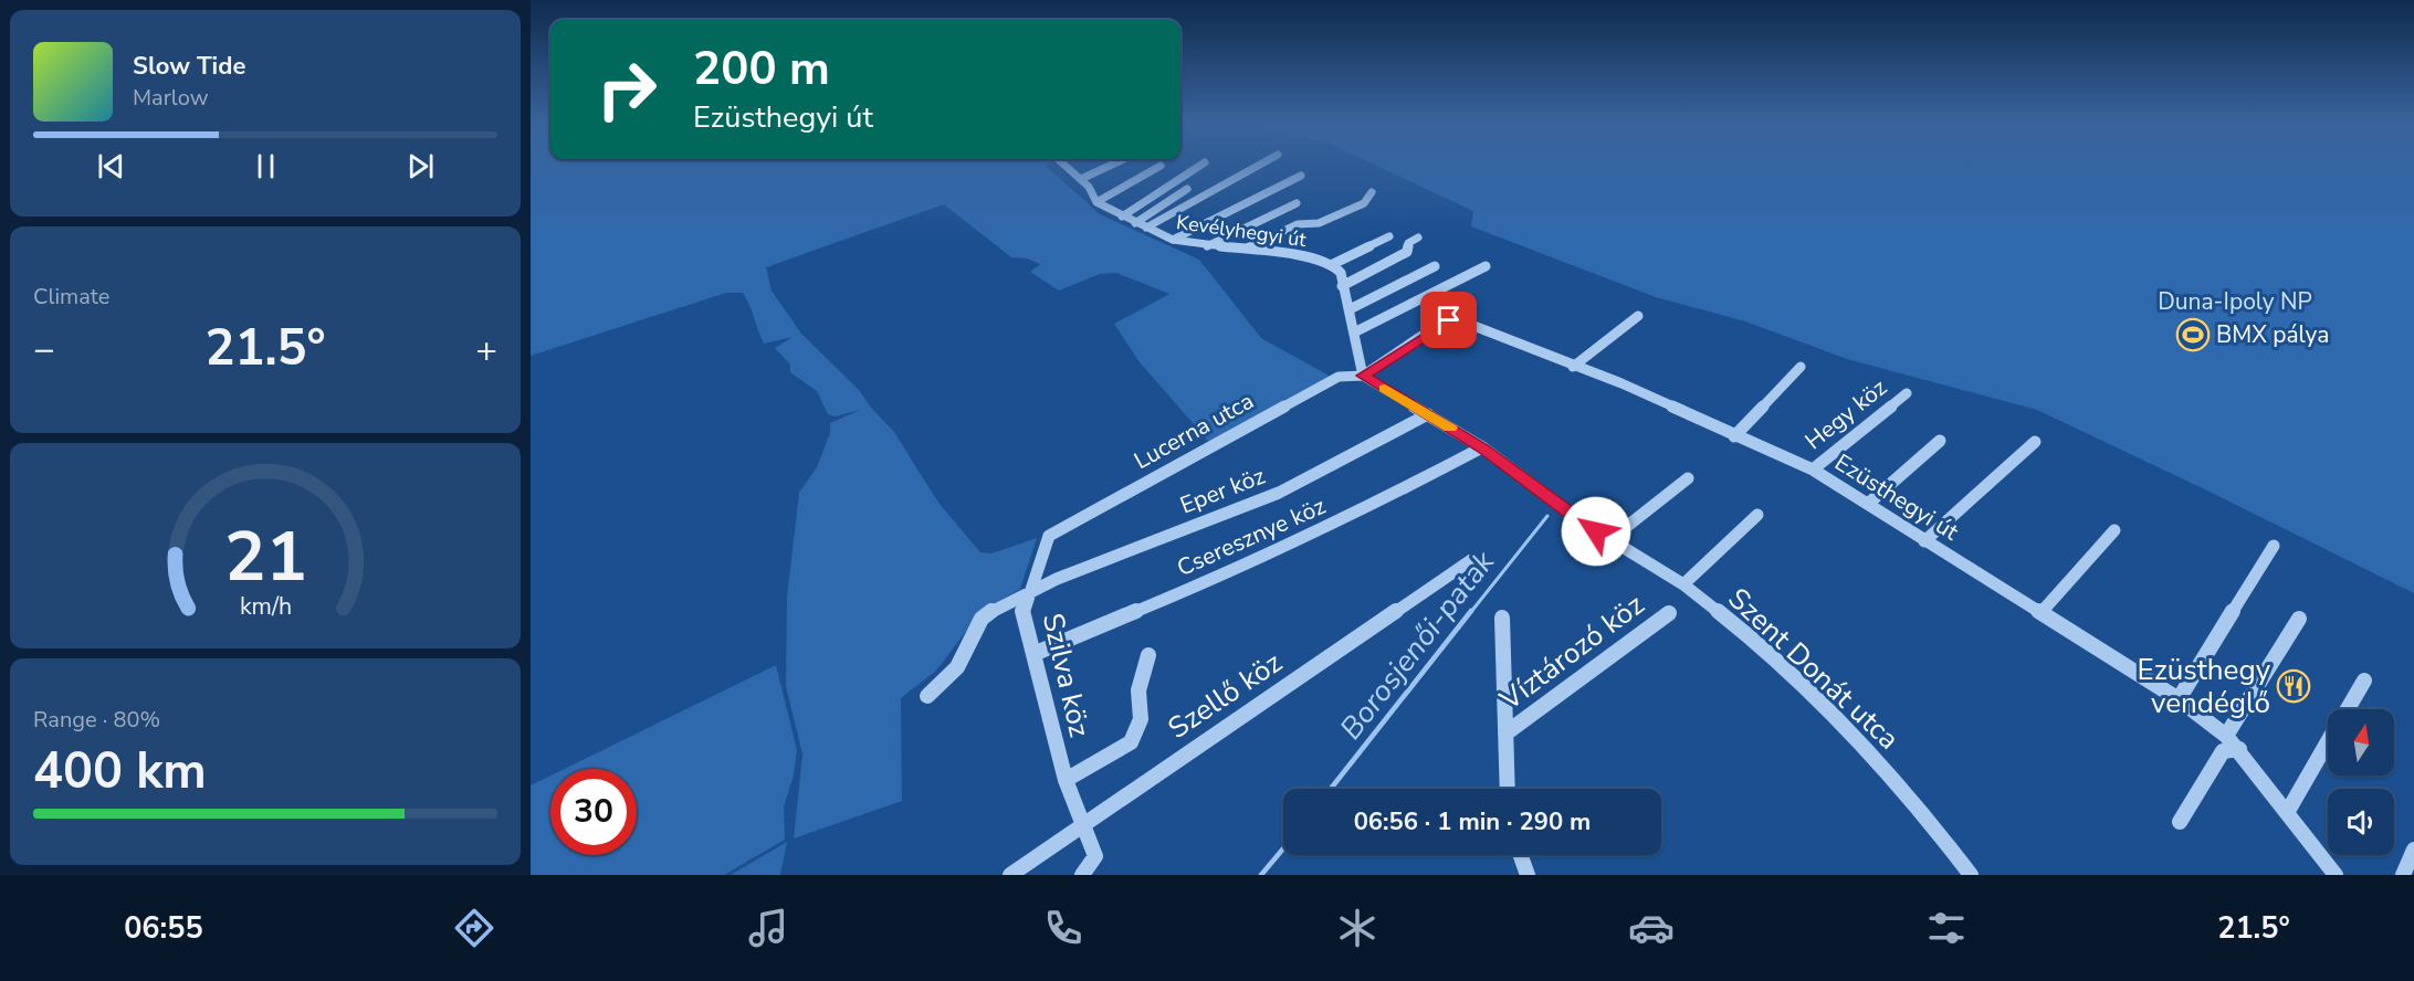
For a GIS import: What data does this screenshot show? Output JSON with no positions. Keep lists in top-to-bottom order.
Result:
{
  "streets": {
    "street": [
      "Kevélyhegyi út",
      "Hegy köz",
      "Lucerna utca",
      "Eper köz",
      "Ezüsthegyi út",
      "Cseresznye köz",
      "Víztározó köz",
      "Szent Donát utca",
      "Szilva köz",
      "Szellő köz"
    ]
  },
  "crossings": [
    ["Kevélyhegyi út", "Lucerna utca"],
    ["Kevélyhegyi út", "Ezüsthegyi út"],
    ["Kevélyhegyi út", "Szent Donát utca"],
    ["Hegy köz", "Ezüsthegyi út"],
    ["Lucerna utca", "Ezüsthegyi út"],
    ["Lucerna utca", "Szent Donát utca"],
    ["Lucerna utca", "Szilva köz"],
    ["Eper köz", "Szent Donát utca"],
    ["Eper köz", "Szilva köz"],
    ["Ezüsthegyi út", "Szent Donát utca"],
    ["Cseresznye köz", "Szent Donát utca"],
    ["Cseresznye köz", "Szilva köz"],
    ["Szilva köz", "Szellő köz"]
  ],
  "water": ["Borosjenői-patak"],
  "parks": ["Duna-Ipoly NP"],
  "places": {
    "sports": ["BMX pálya"],
    "restaurant": ["Ezüsthegy vendéglő"]
  },
  "north": "top",
  "page": {
    "turn": ["200 m", "Ezüsthegyi út"],
    "song": ["Slow Tide", "Marlow"],
    "tile": [
      "Climate",
      ["Range · 80%", "400 km"]
    ],
    "heat": ["−", "21.5°", "+"],
    "limit": "30",
    "trip": "06:56 · 1 min · 290 m",
    "tabs": ["06:55", "21.5°"],
    "gauge": ["21", "km/h"]
  }
}
